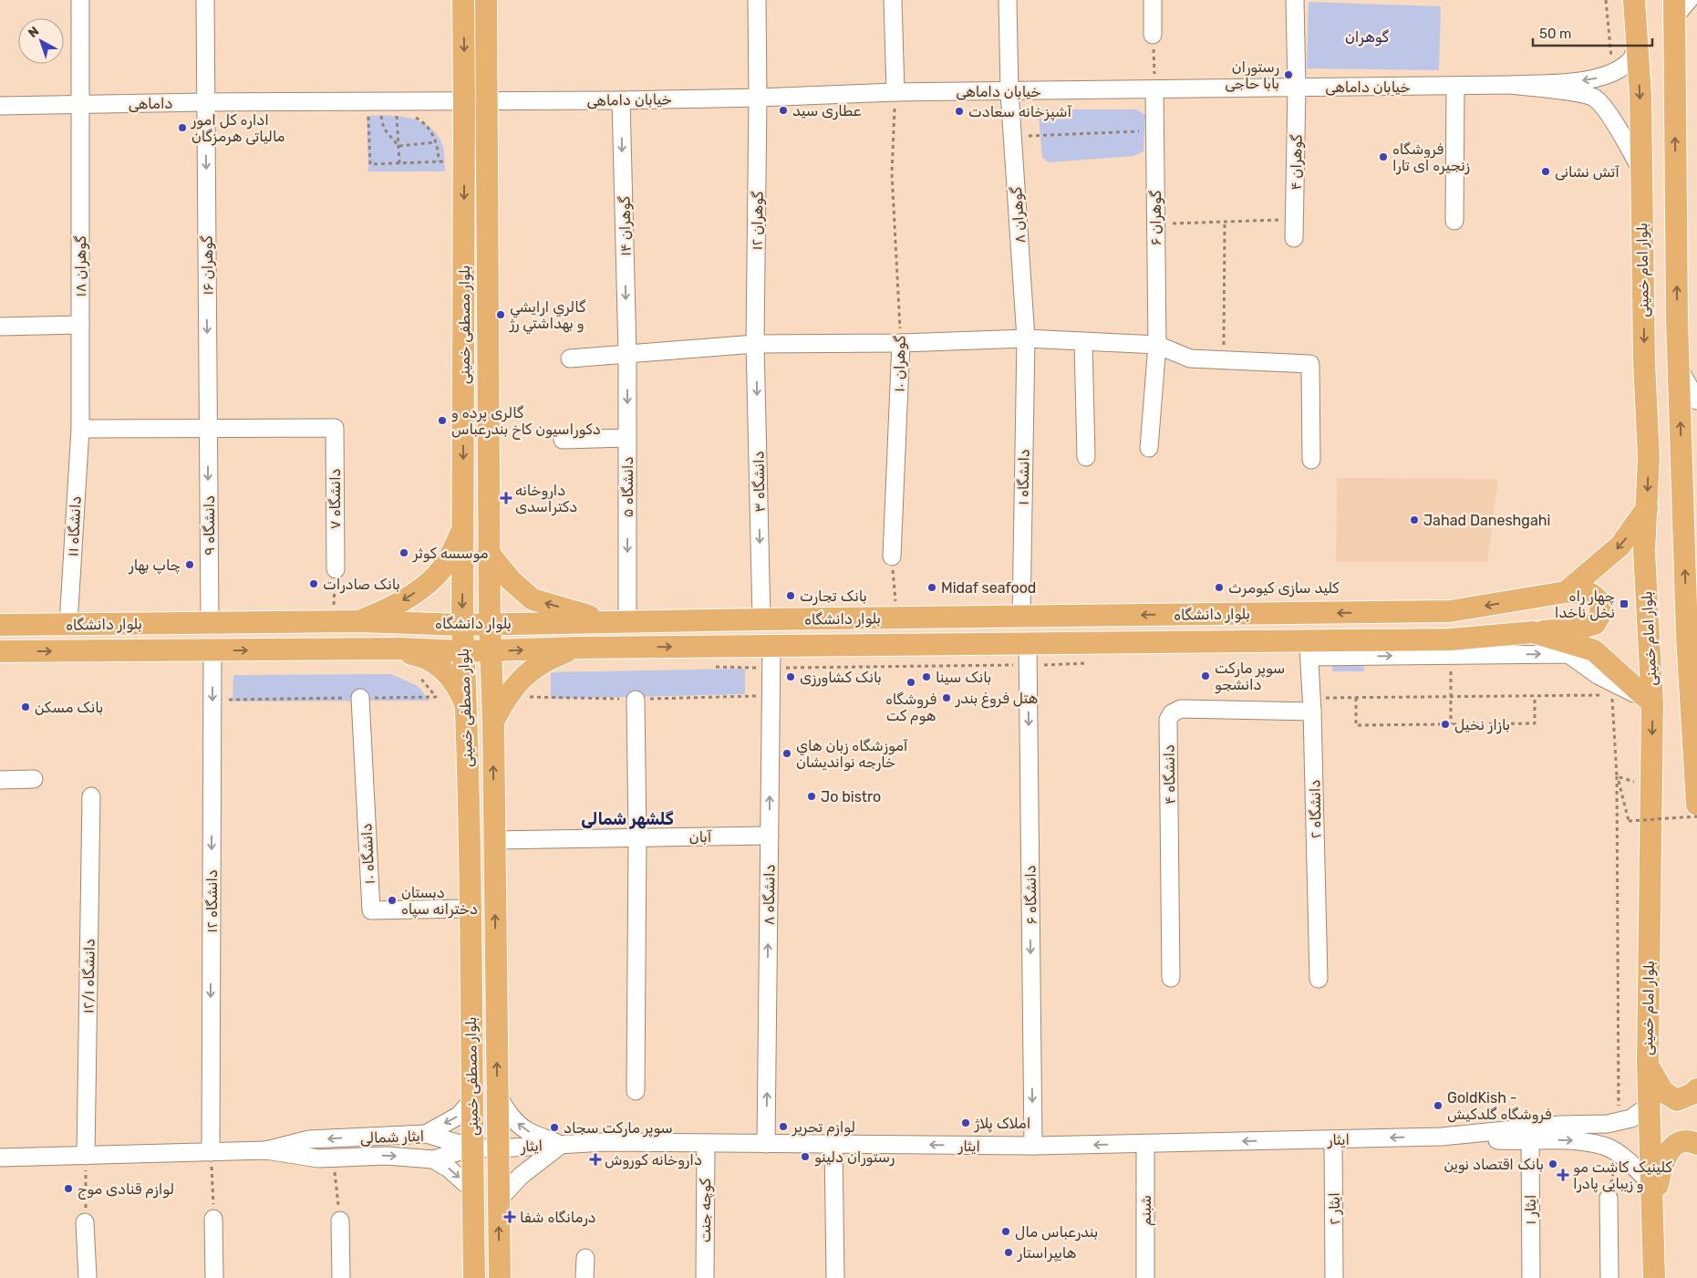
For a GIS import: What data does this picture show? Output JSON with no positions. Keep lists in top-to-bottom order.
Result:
{
  "streets": {
    "main road": ["بلوار امام خمینی", "بلوار مصطفی خمینی", "بلوار دانشگاه"],
    "street": [
      "خیابان داماهی",
      "داماهی",
      "گوهران ۴",
      "گوهران ۸",
      "گوهران ۶",
      "گوهران ۱۲",
      "گوهران ۱۴",
      "گوهران ۱۶",
      "گوهران ۱۸",
      "گوهران ۱۰",
      "دانشگاه ۱",
      "دانشگاه ۳",
      "دانشگاه ۵",
      "دانشگاه ۷",
      "دانشگاه ۹",
      "دانشگاه ۱۱",
      "دانشگاه ۴",
      "دانشگاه ۲",
      "آبان",
      "دانشگاه ۱۰",
      "دانشگاه ۸",
      "دانشگاه ۶",
      "دانشگاه ۱۲",
      "دانشگاه ۱۲/۱",
      "ایثار شمالی",
      "ایثار",
      "ایثار ۲",
      "ایثار ۱",
      "کوچه جنت",
      "شبنم"
    ]
  },
  "crossings": [
    ["خیابان داماهی", "داماهی"],
    ["خیابان داماهی", "گوهران ۴"],
    ["خیابان داماهی", "گوهران ۸"],
    ["خیابان داماهی", "گوهران ۶"],
    ["خیابان داماهی", "گوهران ۱۲"],
    ["خیابان داماهی", "گوهران ۱۴"],
    ["خیابان داماهی", "بلوار امام خمینی"],
    ["خیابان داماهی", "بلوار مصطفی خمینی"],
    ["خیابان داماهی", "گوهران ۱۰"],
    ["داماهی", "گوهران ۱۶"],
    ["داماهی", "گوهران ۱۸"],
    ["داماهی", "بلوار مصطفی خمینی"],
    ["گوهران ۸", "دانشگاه ۱"],
    ["گوهران ۱۲", "دانشگاه ۳"],
    ["گوهران ۱۴", "دانشگاه ۵"],
    ["گوهران ۱۶", "دانشگاه ۷"],
    ["گوهران ۱۶", "دانشگاه ۹"],
    ["گوهران ۱۸", "دانشگاه ۱۱"],
    ["بلوار امام خمینی", "بلوار دانشگاه"],
    ["بلوار امام خمینی", "ایثار"],
    ["بلوار مصطفی خمینی", "بلوار دانشگاه"],
    ["بلوار مصطفی خمینی", "آبان"],
    ["بلوار مصطفی خمینی", "دانشگاه ۱۰"],
    ["بلوار مصطفی خمینی", "ایثار شمالی"],
    ["بلوار مصطفی خمینی", "ایثار"],
    ["دانشگاه ۱", "بلوار دانشگاه"],
    ["دانشگاه ۳", "بلوار دانشگاه"],
    ["دانشگاه ۵", "بلوار دانشگاه"],
    ["دانشگاه ۷", "دانشگاه ۹"],
    ["دانشگاه ۹", "بلوار دانشگاه"],
    ["دانشگاه ۱۱", "بلوار دانشگاه"],
    ["بلوار دانشگاه", "دانشگاه ۲"],
    ["بلوار دانشگاه", "دانشگاه ۸"],
    ["بلوار دانشگاه", "دانشگاه ۶"],
    ["بلوار دانشگاه", "دانشگاه ۱۲"],
    ["دانشگاه ۴", "دانشگاه ۲"],
    ["آبان", "دانشگاه ۸"],
    ["دانشگاه ۸", "ایثار"],
    ["دانشگاه ۶", "ایثار"],
    ["دانشگاه ۱۲", "ایثار شمالی"],
    ["دانشگاه ۱۲/۱", "ایثار شمالی"],
    ["ایثار شمالی", "ایثار"],
    ["ایثار", "ایثار ۲"],
    ["ایثار", "ایثار ۱"],
    ["ایثار", "کوچه جنت"],
    ["ایثار", "شبنم"]
  ],
  "one_way": [
    "گوهران ۱۴",
    "گوهران ۱۶",
    "دانشگاه ۳",
    "دانشگاه ۵",
    "دانشگاه ۹",
    "دانشگاه ۶",
    "دانشگاه ۱۲"
  ],
  "districts": ["گلشهر شمالی"],
  "parks": ["گوهران"],
  "places": {
    "other": [
      "رستوران بابا حاجی",
      "عطاری سید",
      "آشپزخانه سعادت",
      "اداره کل امور مالیاتی هرمزگان",
      "فروشگاه زنجیره ای تارا",
      "آتش نشانی",
      "گالري ارايشي و بهداشتي رژ",
      "گالری پرده و دکوراسیون کاخ بندرعباس",
      "Jahad Daneshgahi",
      "موسسه کوثر",
      "چاپ بهار",
      "بانک صادرات",
      "Midaf seafood",
      "کلید سازی کیومرث",
      "بانک تجارت",
      "سوپر مارکت دانشجو",
      "بانک کشاورزی",
      "بانک سینا",
      "فروشگاه هوم کت",
      "هتل فروغ بندر",
      "بانک مسکن",
      "بازار نخیل",
      "آموزشگاه زبان هاي خارجه نوانديشان",
      "Jo bistro",
      "دبستان دخترانه سپاه",
      "GoldKish - فروشگاه گلدکیش",
      "املاک پلاژ",
      "لوازم تحریر",
      "سوپر مارکت سجاد",
      "رستوران دلینو",
      "بانک اقتصاد نوین",
      "لوازم قنادی موج",
      "بندرعباس مال",
      "هایپراستار"
    ],
    "health": [
      "داروخانه دکتراسدی",
      "داروخانه کوروش",
      "کلینیک کاشت مو و زیبایی پادرا",
      "درمانگاه شفا"
    ],
    "transit": ["چهار راه نخل ناخدا"]
  },
  "scale_bar": "50 m",
  "north": "top left"
}
